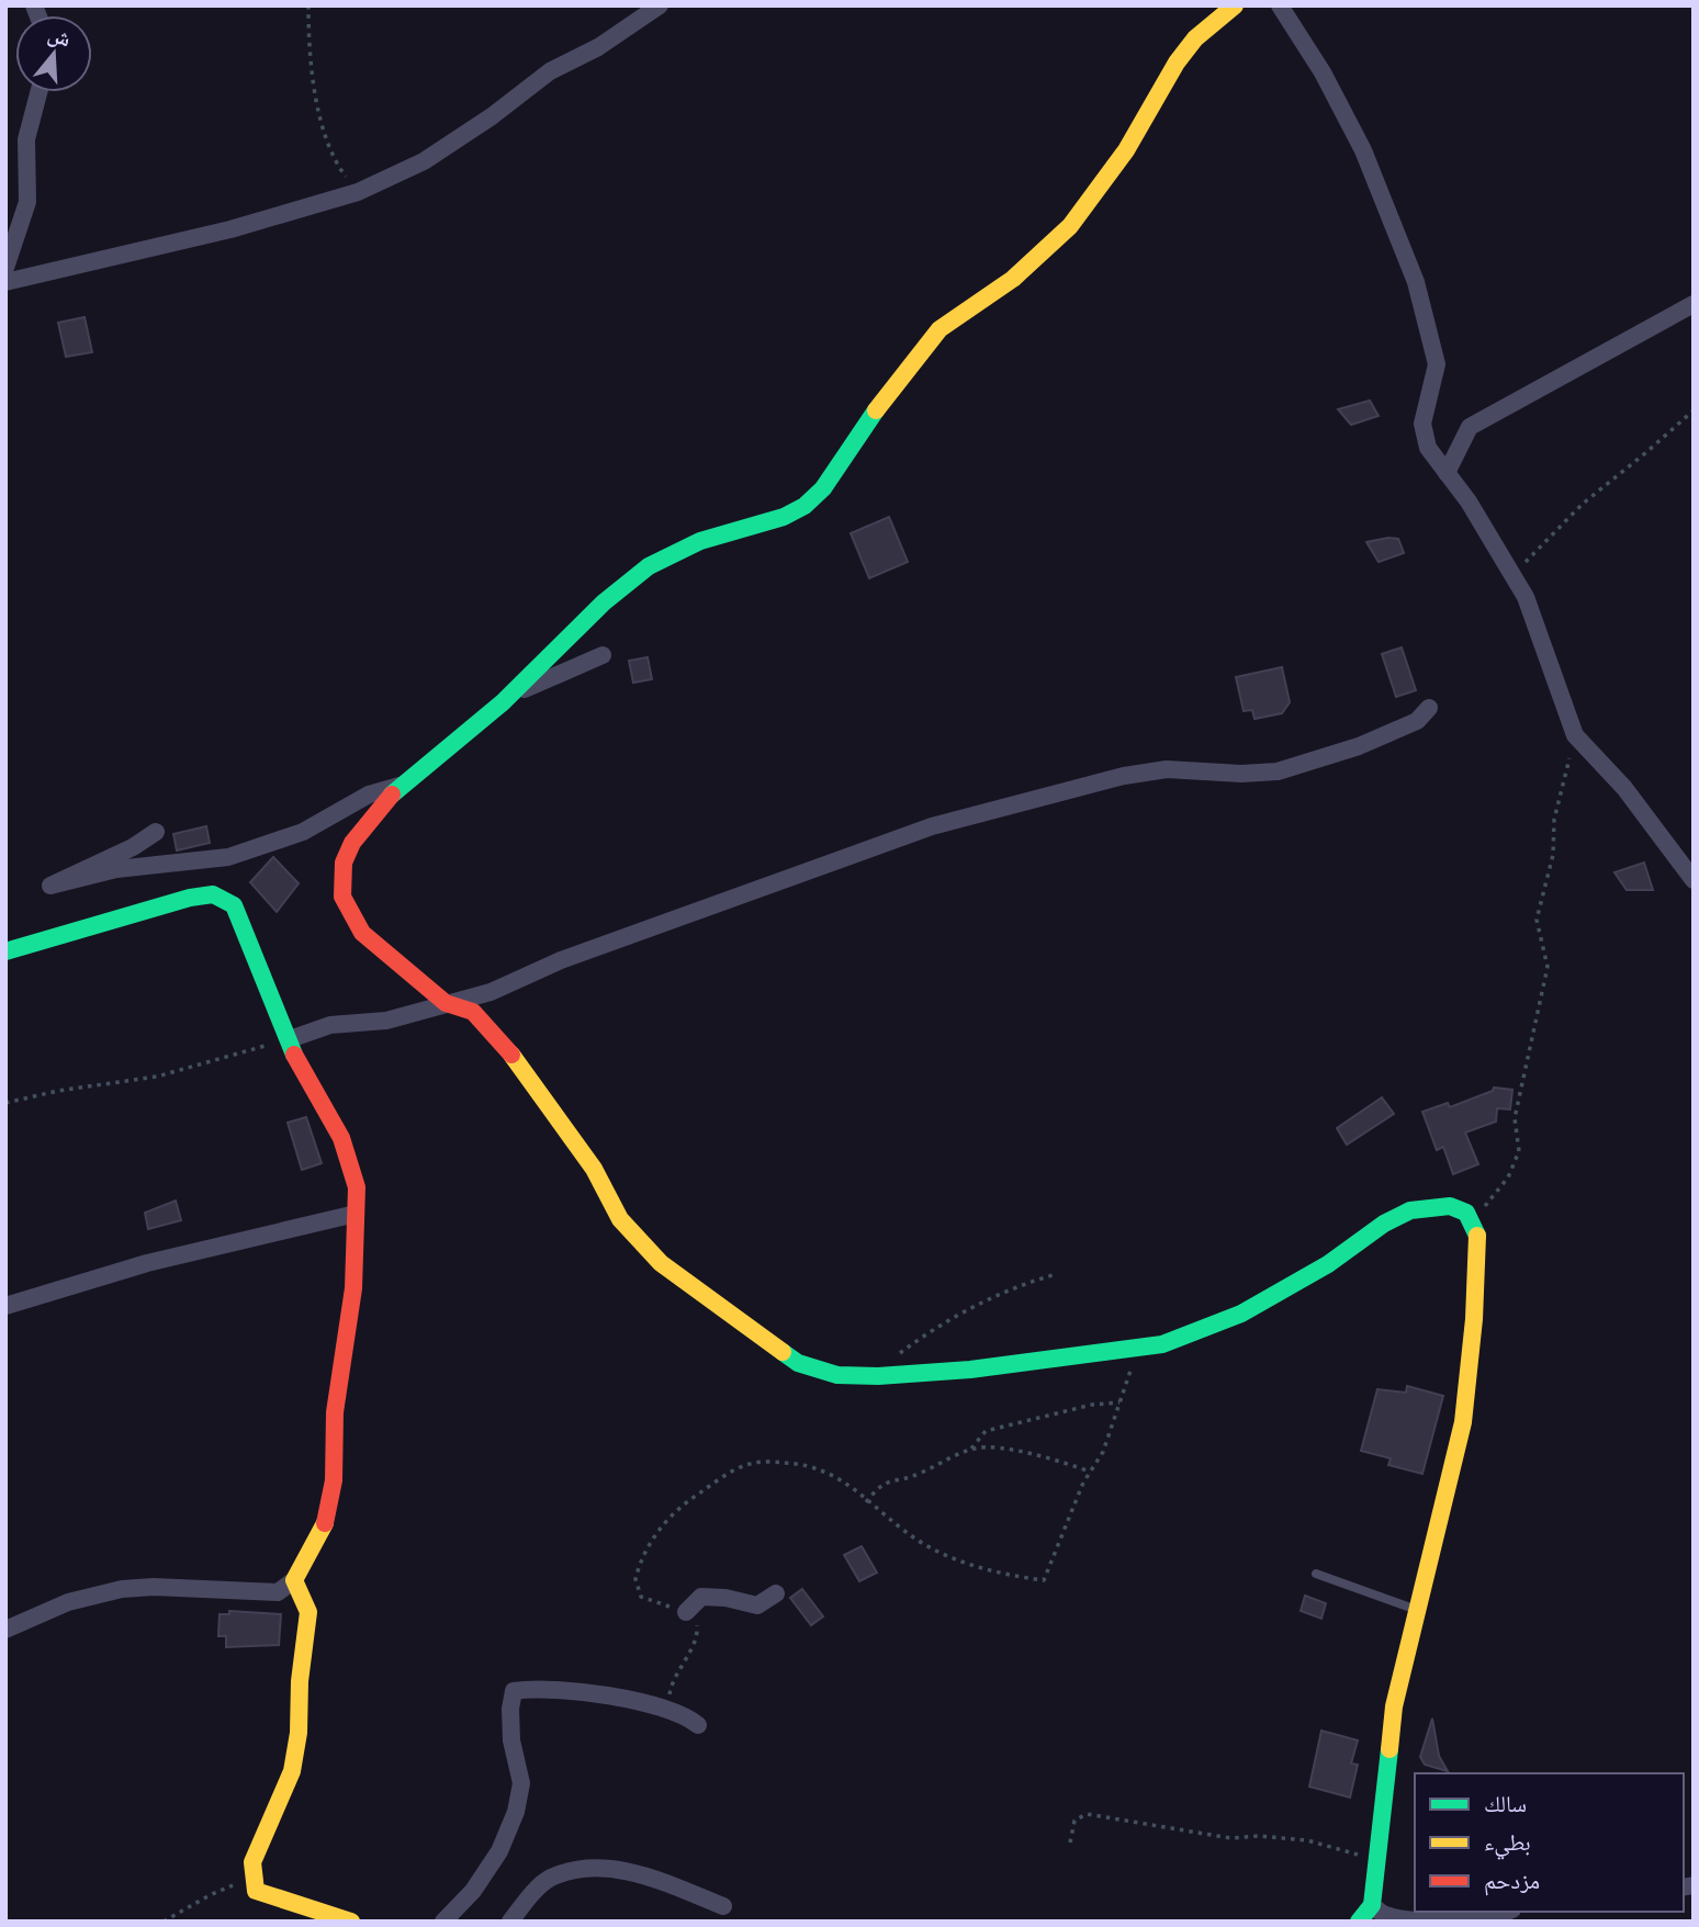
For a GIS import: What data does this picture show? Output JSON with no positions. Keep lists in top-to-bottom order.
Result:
{
  "legend": ["سالك", "بطيء", "مزدحم"],
  "north": "top"
}
